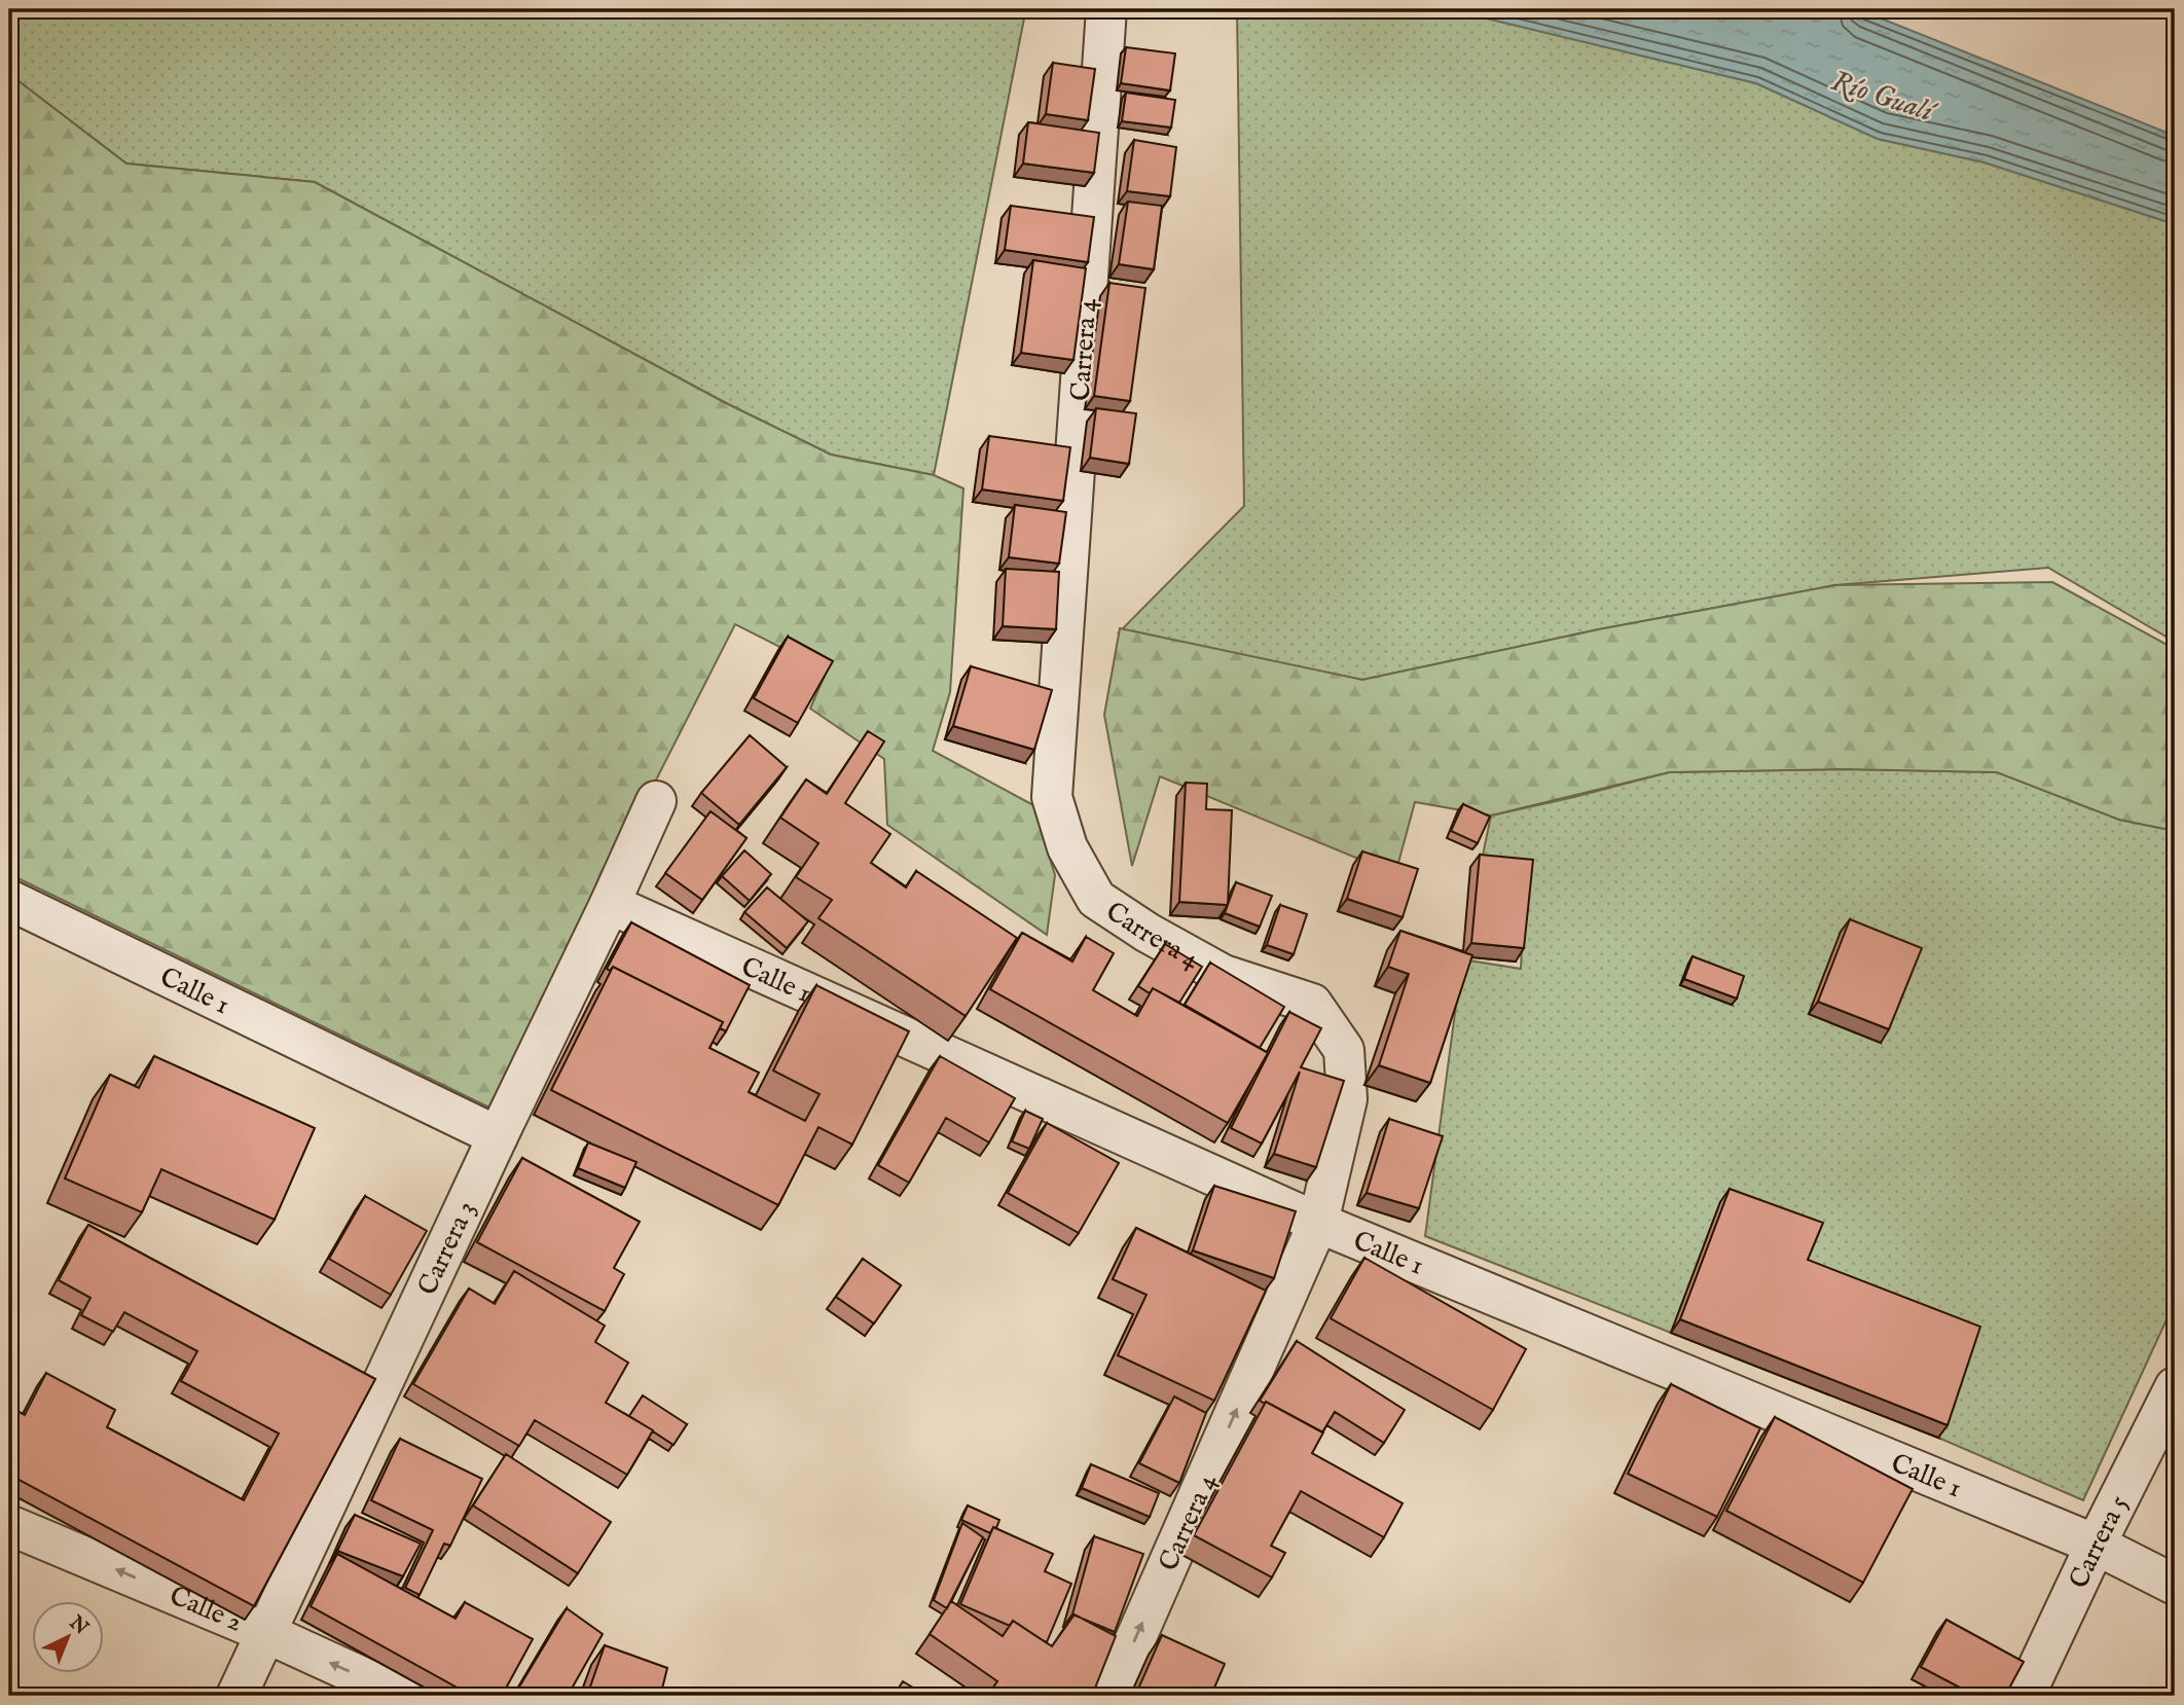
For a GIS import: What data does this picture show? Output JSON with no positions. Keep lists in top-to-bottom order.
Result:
{
  "streets": {
    "street": [
      "Carrera 4",
      "Calle 1",
      "Carrera 3",
      "Carrera 5",
      "Calle 2"
    ]
  },
  "crossings": [
    ["Carrera 4", "Calle 1"],
    ["Calle 1", "Carrera 3"],
    ["Calle 1", "Carrera 5"],
    ["Carrera 3", "Calle 2"]
  ],
  "one_way": ["Calle 2"],
  "water": ["Río Gualí"],
  "north": "top right"
}
